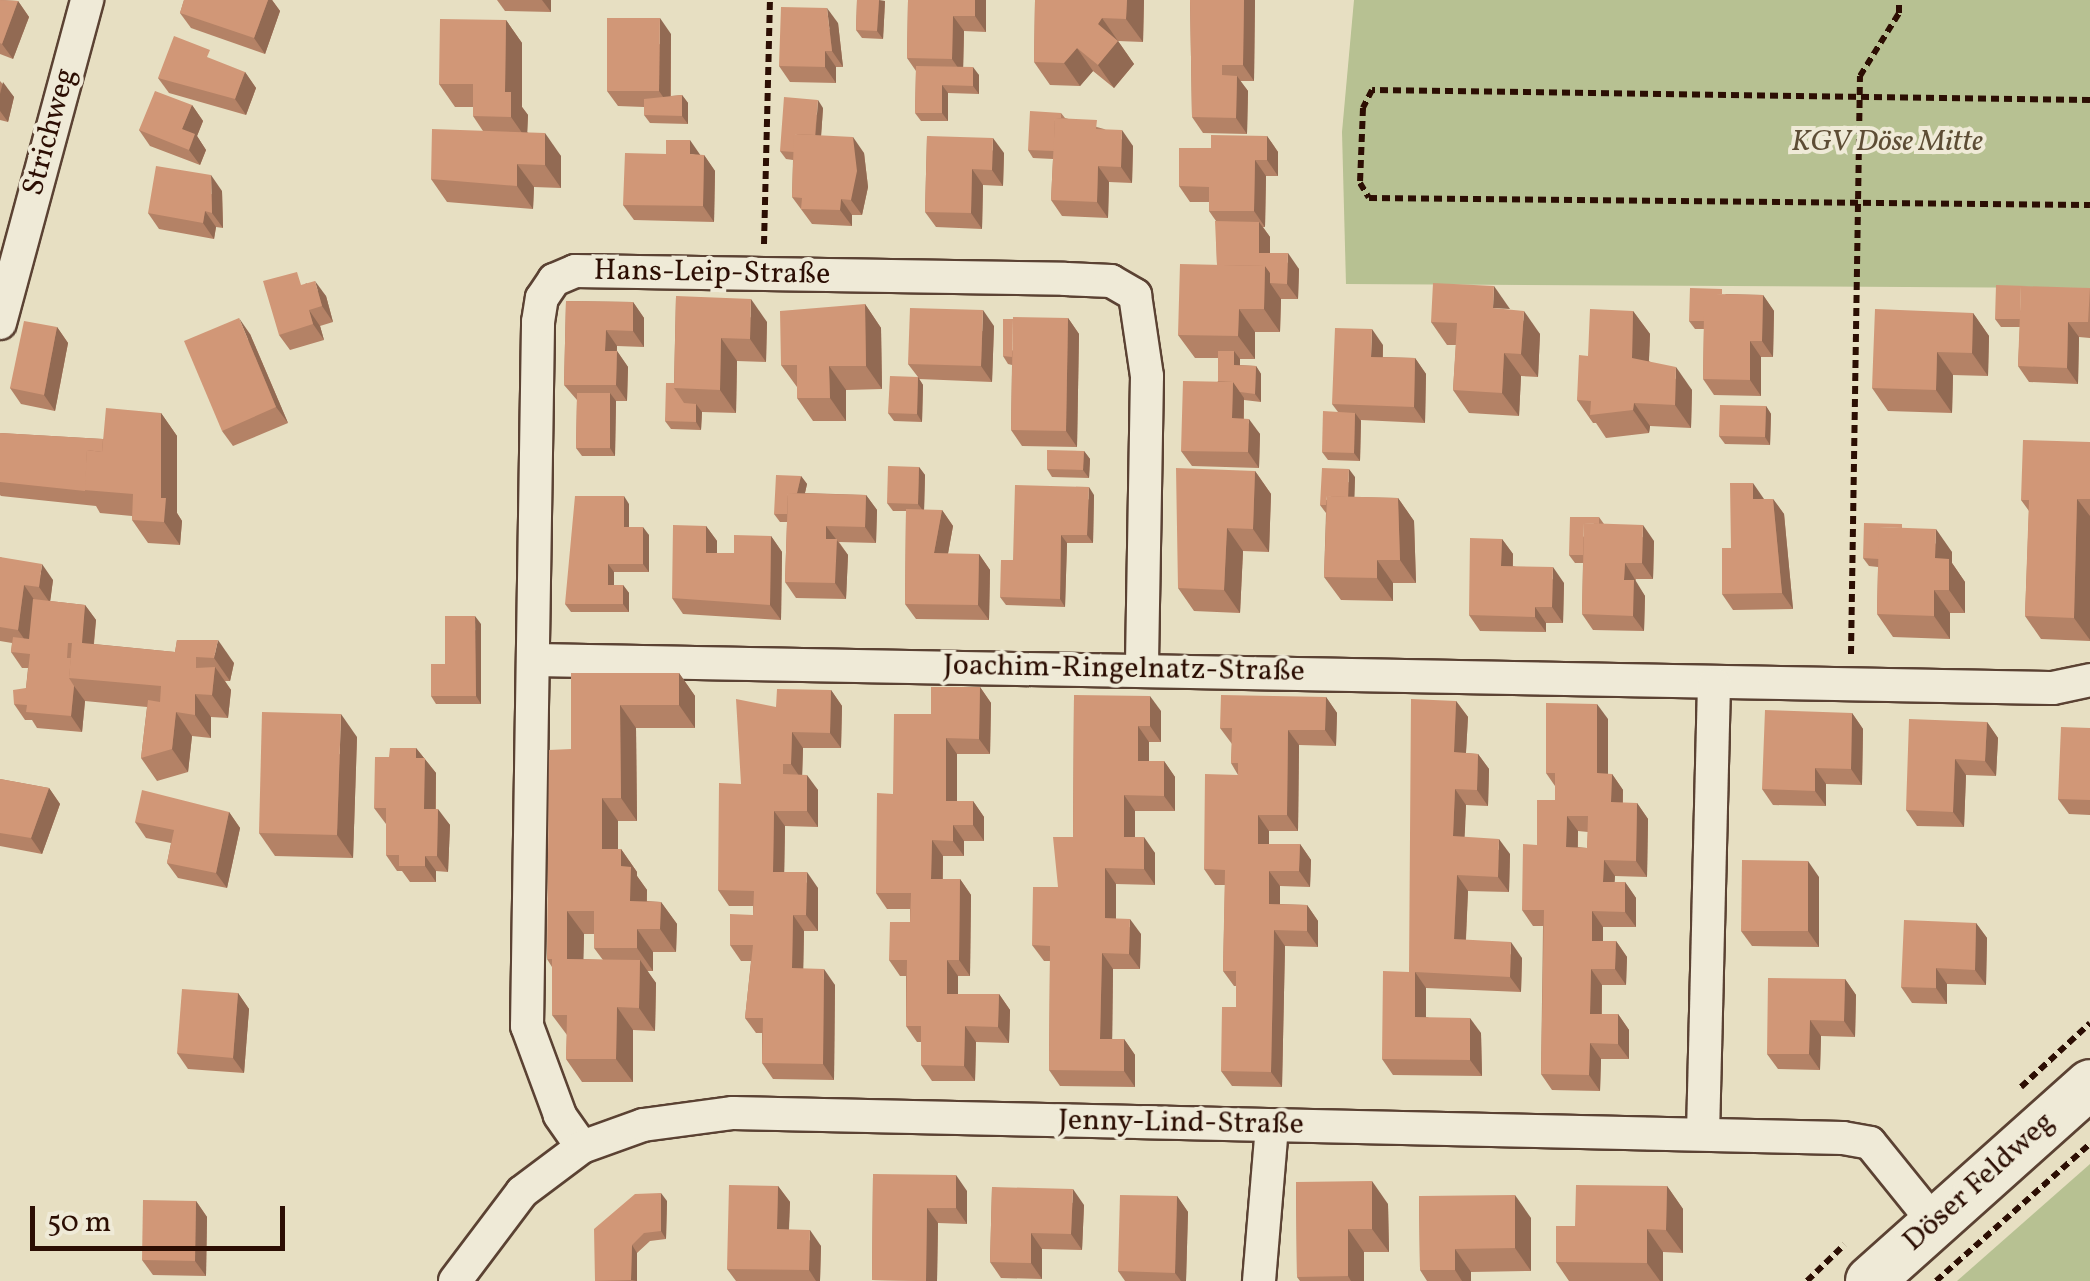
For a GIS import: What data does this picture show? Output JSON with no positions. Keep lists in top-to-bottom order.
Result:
{
  "streets": {
    "street": [
      "Strichweg",
      "Hans-Leip-Straße",
      "Joachim-Ringelnatz-Straße",
      "Jenny-Lind-Straße",
      "Döser Feldweg"
    ]
  },
  "crossings": [
    ["Hans-Leip-Straße", "Joachim-Ringelnatz-Straße"],
    ["Hans-Leip-Straße", "Jenny-Lind-Straße"],
    ["Jenny-Lind-Straße", "Döser Feldweg"]
  ],
  "parks": ["KGV Döse Mitte"],
  "scale_bar": "50 m"
}
